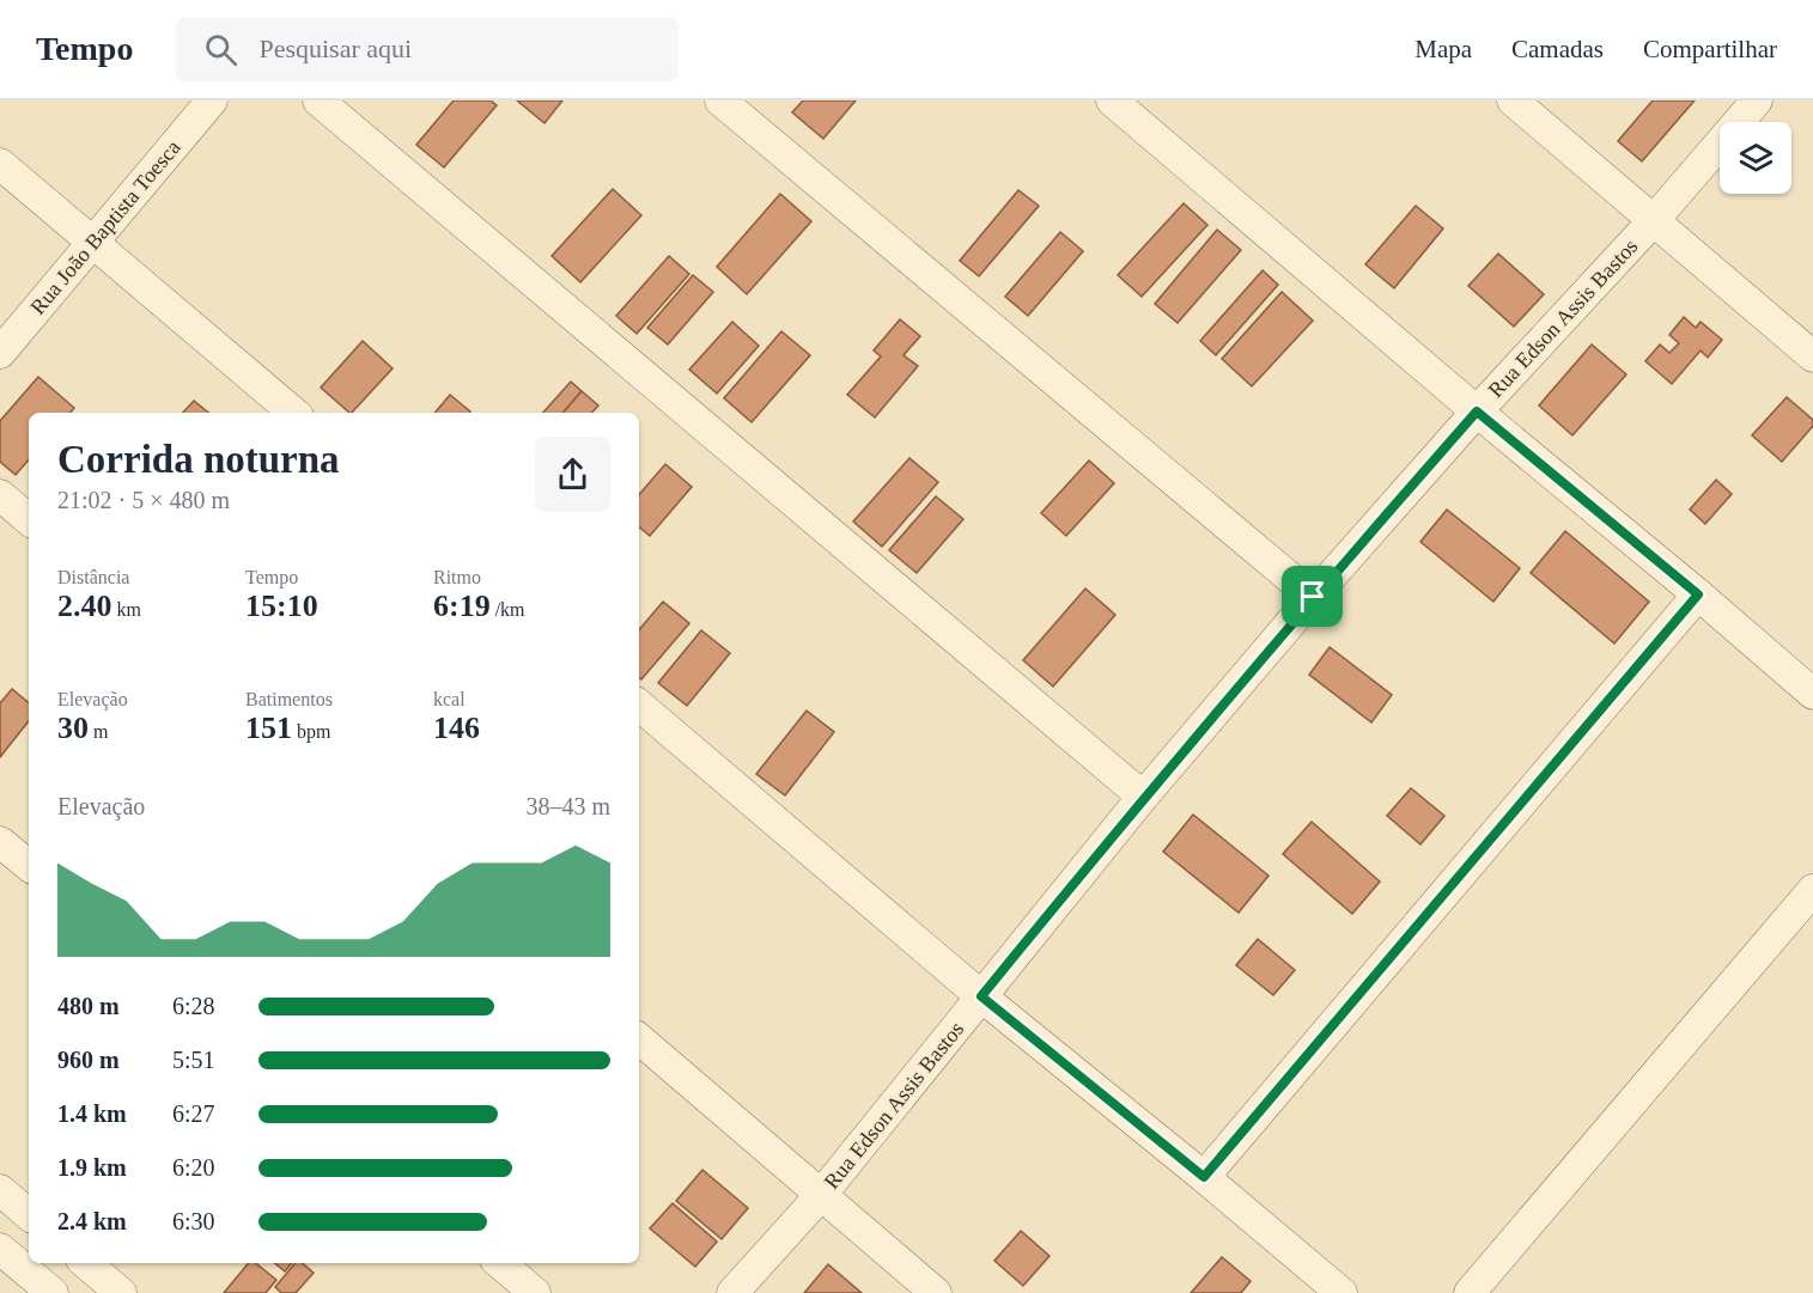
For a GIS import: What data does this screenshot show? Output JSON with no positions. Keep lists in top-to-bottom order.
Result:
{
  "streets": {
    "street": ["Rua João Baptista Toesca", "Rua Edson Assis Bastos"]
  },
  "page": {
    "header": "Tempo",
    "search": "Pesquisar aqui",
    "nav": ["Mapa", "Camadas", "Compartilhar"],
    "heading": ["Corrida noturna", "21:02 · 5 × 480 m"],
    "stats": [
      ["Distância", "2.40 km"],
      ["Tempo", "15:10"],
      ["Ritmo", "6:19 /km"],
      ["Elevação", "30 m"],
      ["Batimentos", "151 bpm"],
      ["kcal", "146"]
    ],
    "chart": ["Elevação", "38–43 m"],
    "list": [
      {
        "name": "480 m",
        "note": "6:28"
      },
      {
        "name": "960 m",
        "note": "5:51"
      },
      {
        "name": "1.4 km",
        "note": "6:27"
      },
      {
        "name": "1.9 km",
        "note": "6:20"
      },
      {
        "name": "2.4 km",
        "note": "6:30"
      }
    ]
  }
}
